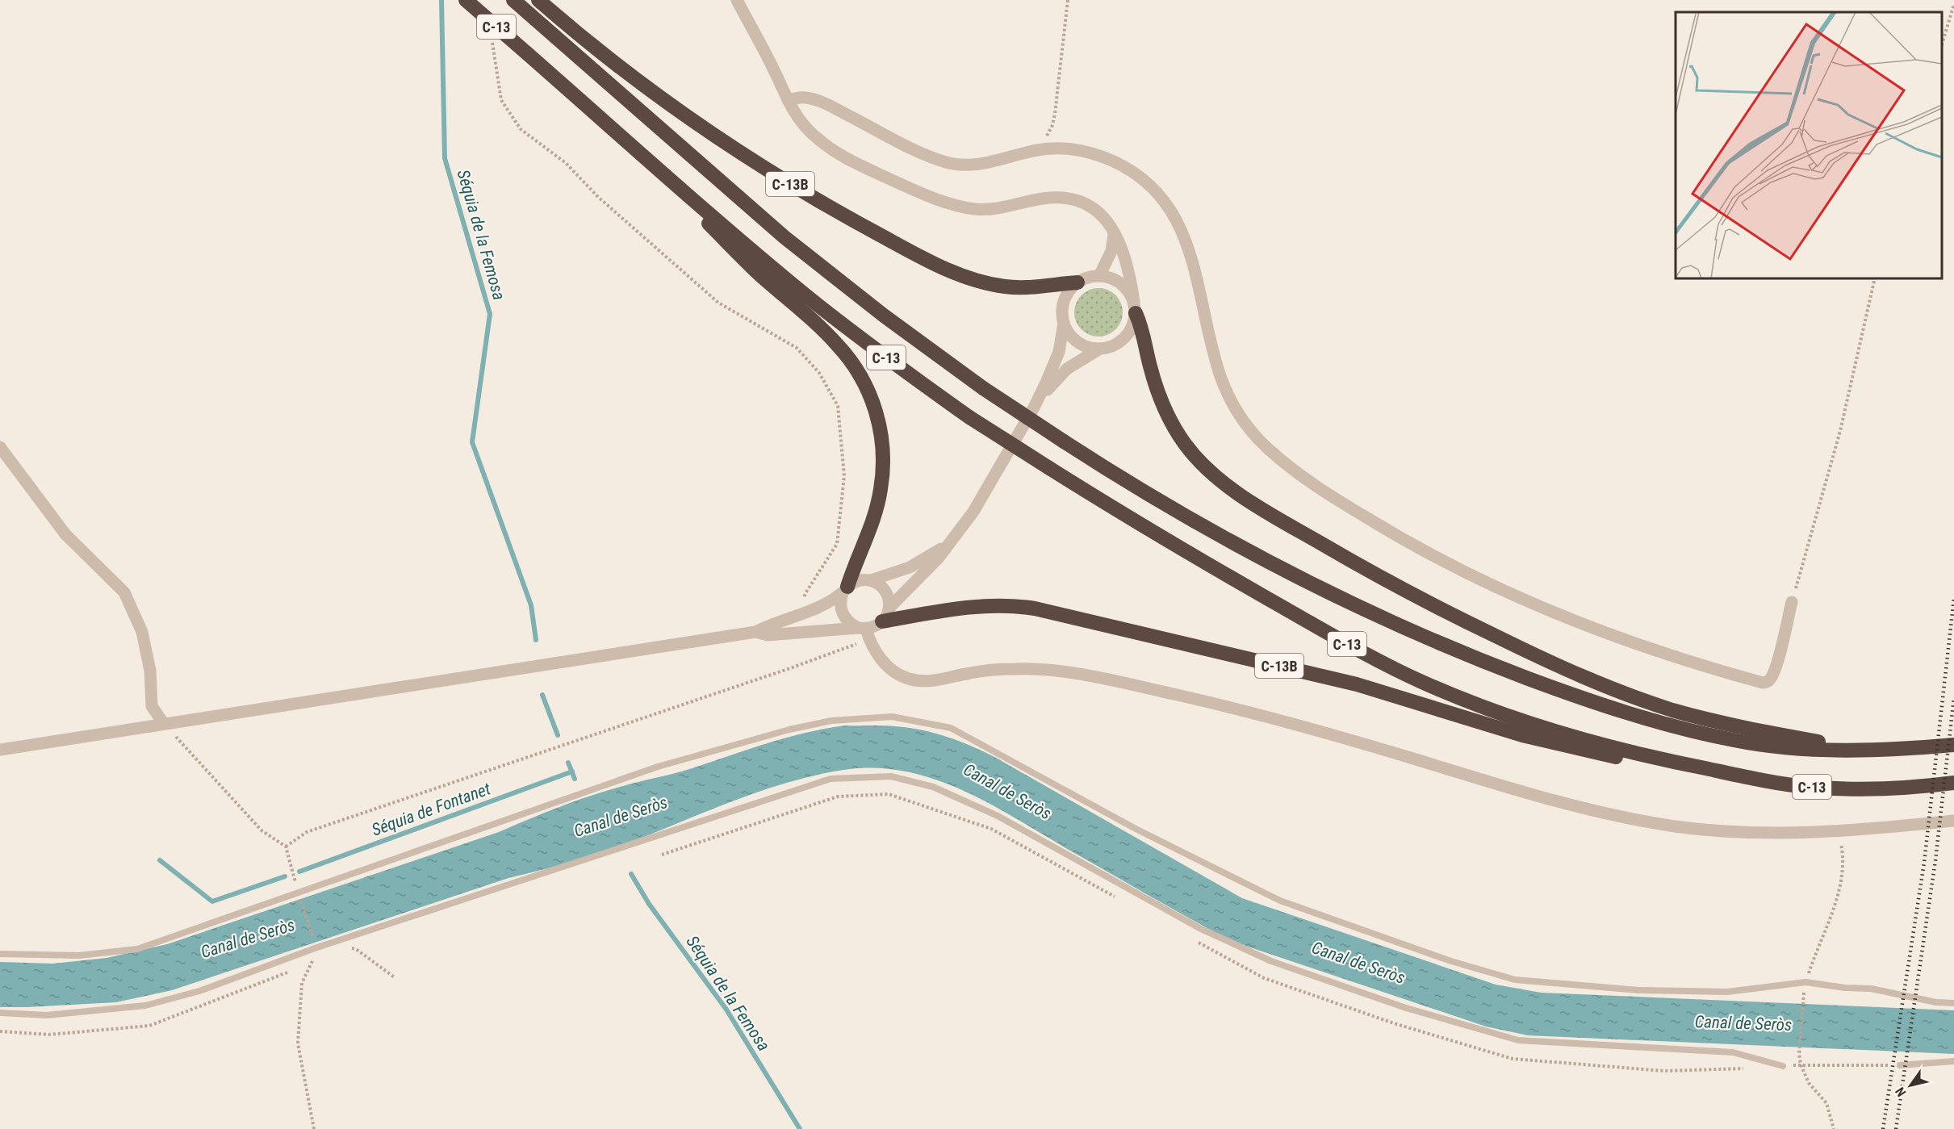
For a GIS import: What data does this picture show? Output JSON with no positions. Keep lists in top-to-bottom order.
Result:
{
  "streets": {
    "highway": ["C-13", "C-13B"]
  },
  "crossings": [
    ["C-13", "C-13B"]
  ],
  "water": ["Séquia de la Femosa", "Canal de Seròs", "Séquia de Fontanet"],
  "north": "bottom left"
}
